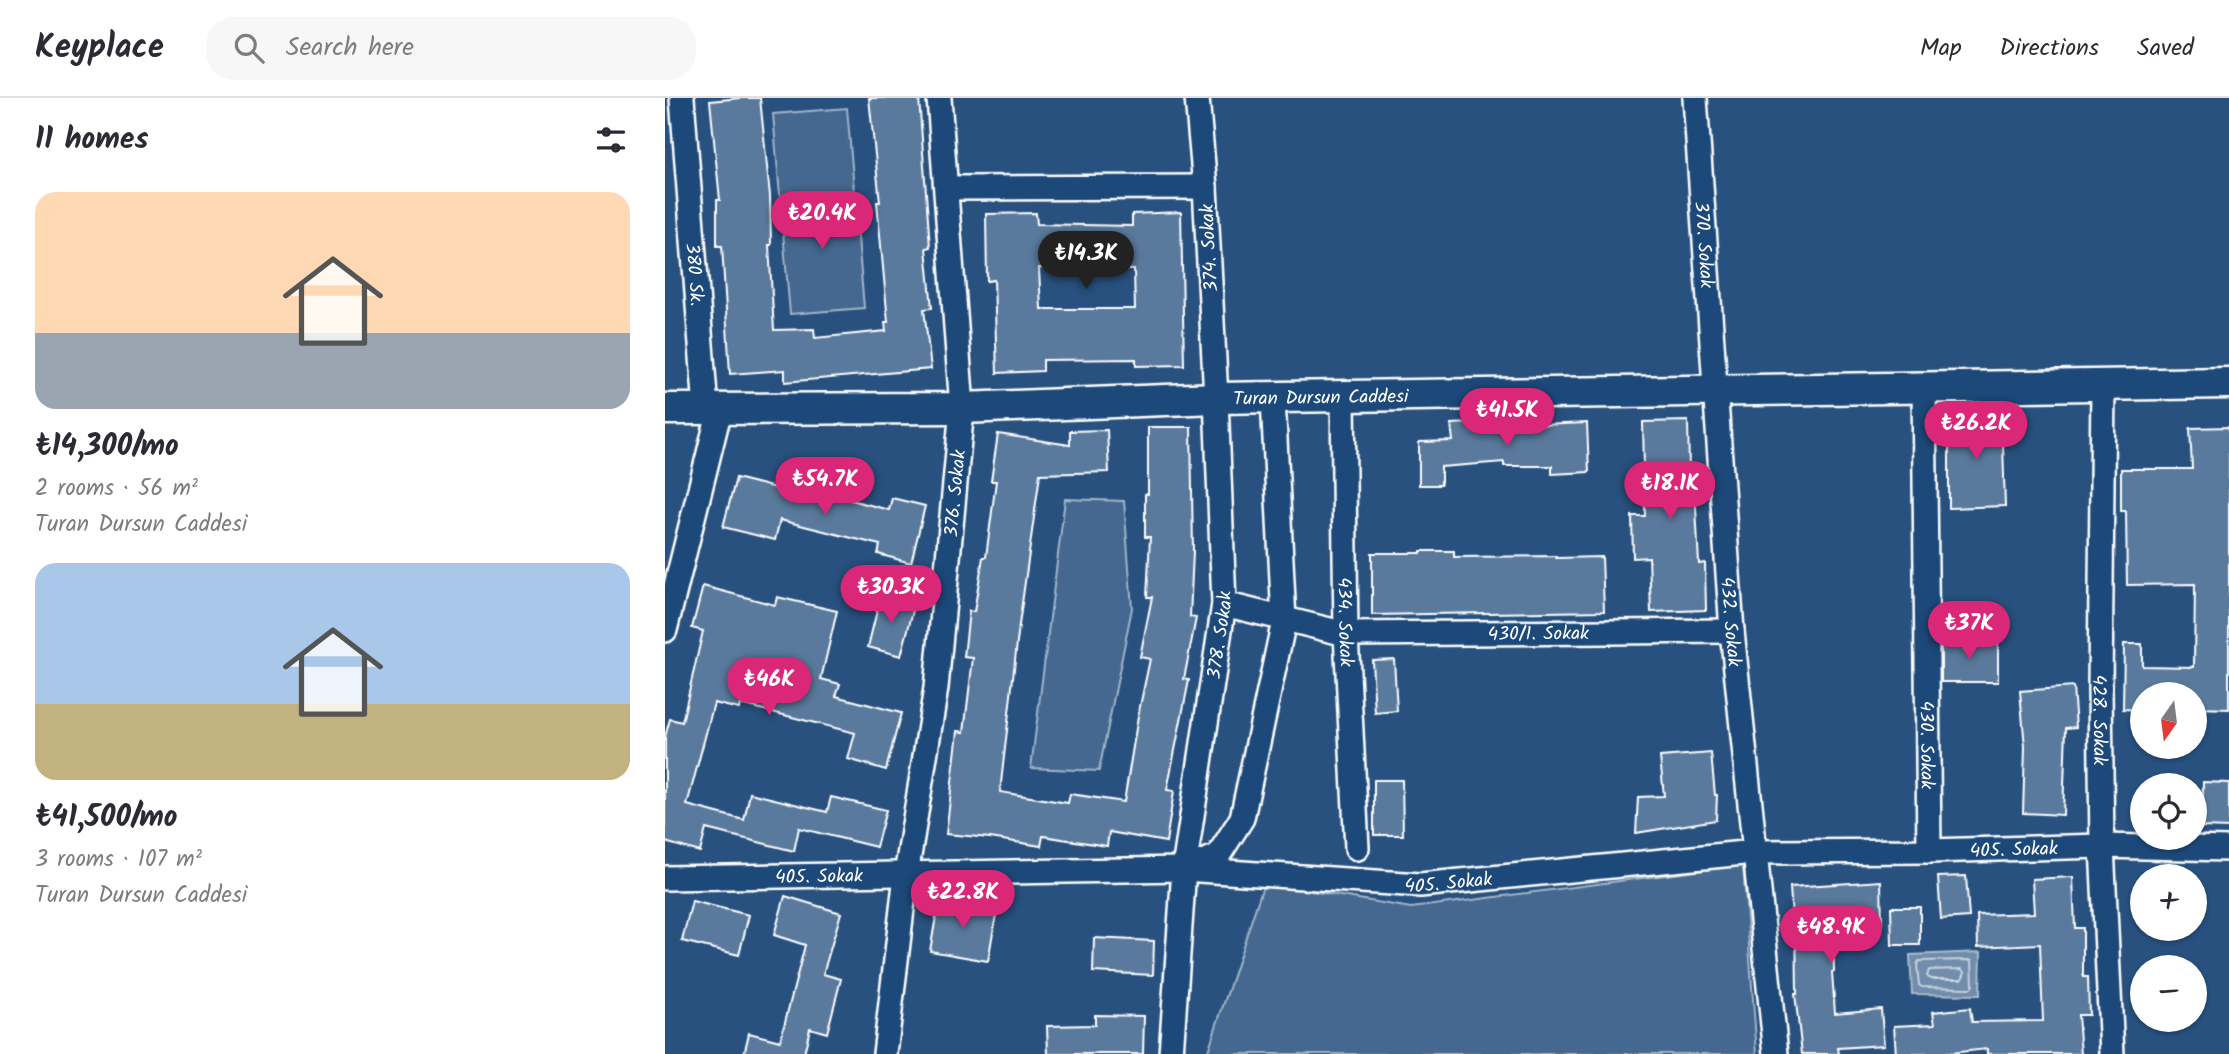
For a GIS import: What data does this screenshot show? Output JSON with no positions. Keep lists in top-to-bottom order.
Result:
{
  "streets": {
    "street": [
      "370. Sokak",
      "374. Sokak",
      "380 Sk.",
      "Turan Dursun Caddesi",
      "376. Sokak",
      "432. Sokak",
      "434. Sokak",
      "430/1. Sokak",
      "378. Sokak",
      "428. Sokak",
      "430. Sokak",
      "405. Sokak"
    ]
  },
  "crossings": [
    ["370. Sokak", "Turan Dursun Caddesi"],
    ["370. Sokak", "432. Sokak"],
    ["374. Sokak", "Turan Dursun Caddesi"],
    ["374. Sokak", "378. Sokak"],
    ["380 Sk.", "Turan Dursun Caddesi"],
    ["Turan Dursun Caddesi", "376. Sokak"],
    ["Turan Dursun Caddesi", "432. Sokak"],
    ["Turan Dursun Caddesi", "434. Sokak"],
    ["Turan Dursun Caddesi", "378. Sokak"],
    ["Turan Dursun Caddesi", "428. Sokak"],
    ["Turan Dursun Caddesi", "430. Sokak"],
    ["376. Sokak", "405. Sokak"],
    ["432. Sokak", "430/1. Sokak"],
    ["432. Sokak", "405. Sokak"],
    ["434. Sokak", "430/1. Sokak"],
    ["430/1. Sokak", "378. Sokak"],
    ["378. Sokak", "405. Sokak"],
    ["428. Sokak", "405. Sokak"],
    ["430. Sokak", "405. Sokak"]
  ],
  "north": "bottom",
  "page": {
    "header": "Keyplace",
    "search": "Search here",
    "nav": ["Map", "Directions", "Saved"],
    "heading": "11 homes",
    "list": [
      {
        "name": "₺14,300/mo",
        "note": "2 rooms · 56 m² · Turan Dursun Caddesi"
      },
      {
        "name": "₺41,500/mo",
        "note": "3 rooms · 107 m² · Turan Dursun Caddesi"
      }
    ],
    "price": [
      "₺20.4K",
      "₺14.3K",
      "₺41.5K",
      "₺26.2K",
      "₺54.7K",
      "₺18.1K",
      "₺30.3K",
      "₺37K",
      "₺46K",
      "₺22.8K",
      "₺48.9K"
    ],
    "map_buttons": ["+", "−"]
  }
}
